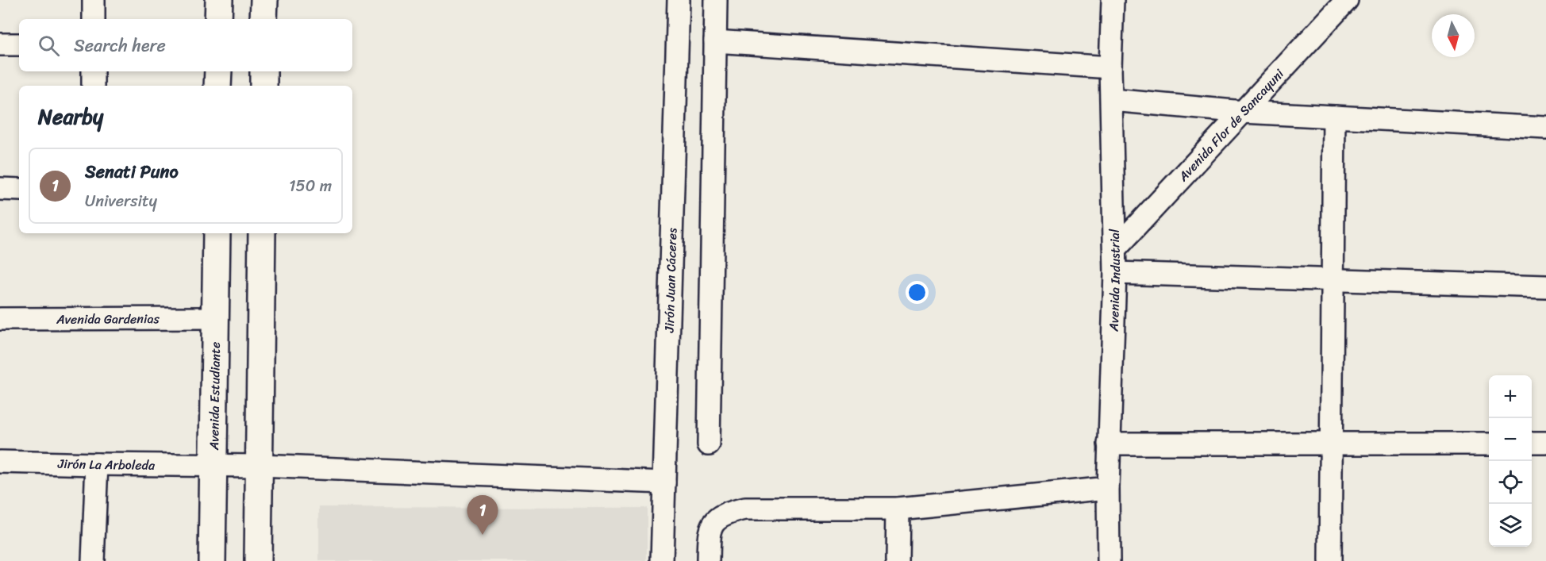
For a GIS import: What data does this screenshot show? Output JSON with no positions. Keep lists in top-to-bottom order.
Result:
{
  "streets": {
    "street": [
      "Avenida Flor de Sancayuni",
      "Jirón Juan Cáceres",
      "Avenida Industrial",
      "Avenida Gardenias",
      "Avenida Estudiante",
      "Jirón La Arboleda"
    ]
  },
  "crossings": [
    ["Avenida Flor de Sancayuni", "Avenida Industrial"],
    ["Jirón Juan Cáceres", "Jirón La Arboleda"],
    ["Avenida Gardenias", "Avenida Estudiante"],
    ["Avenida Estudiante", "Jirón La Arboleda"]
  ],
  "north": "bottom",
  "page": {
    "search": "Search here",
    "heading": "Nearby",
    "list": [
      {
        "mark": "1",
        "name": "Senati Puno",
        "note": "University",
        "value": "150 m"
      }
    ],
    "map_buttons": ["+", "−"],
    "pins": "1"
  }
}
